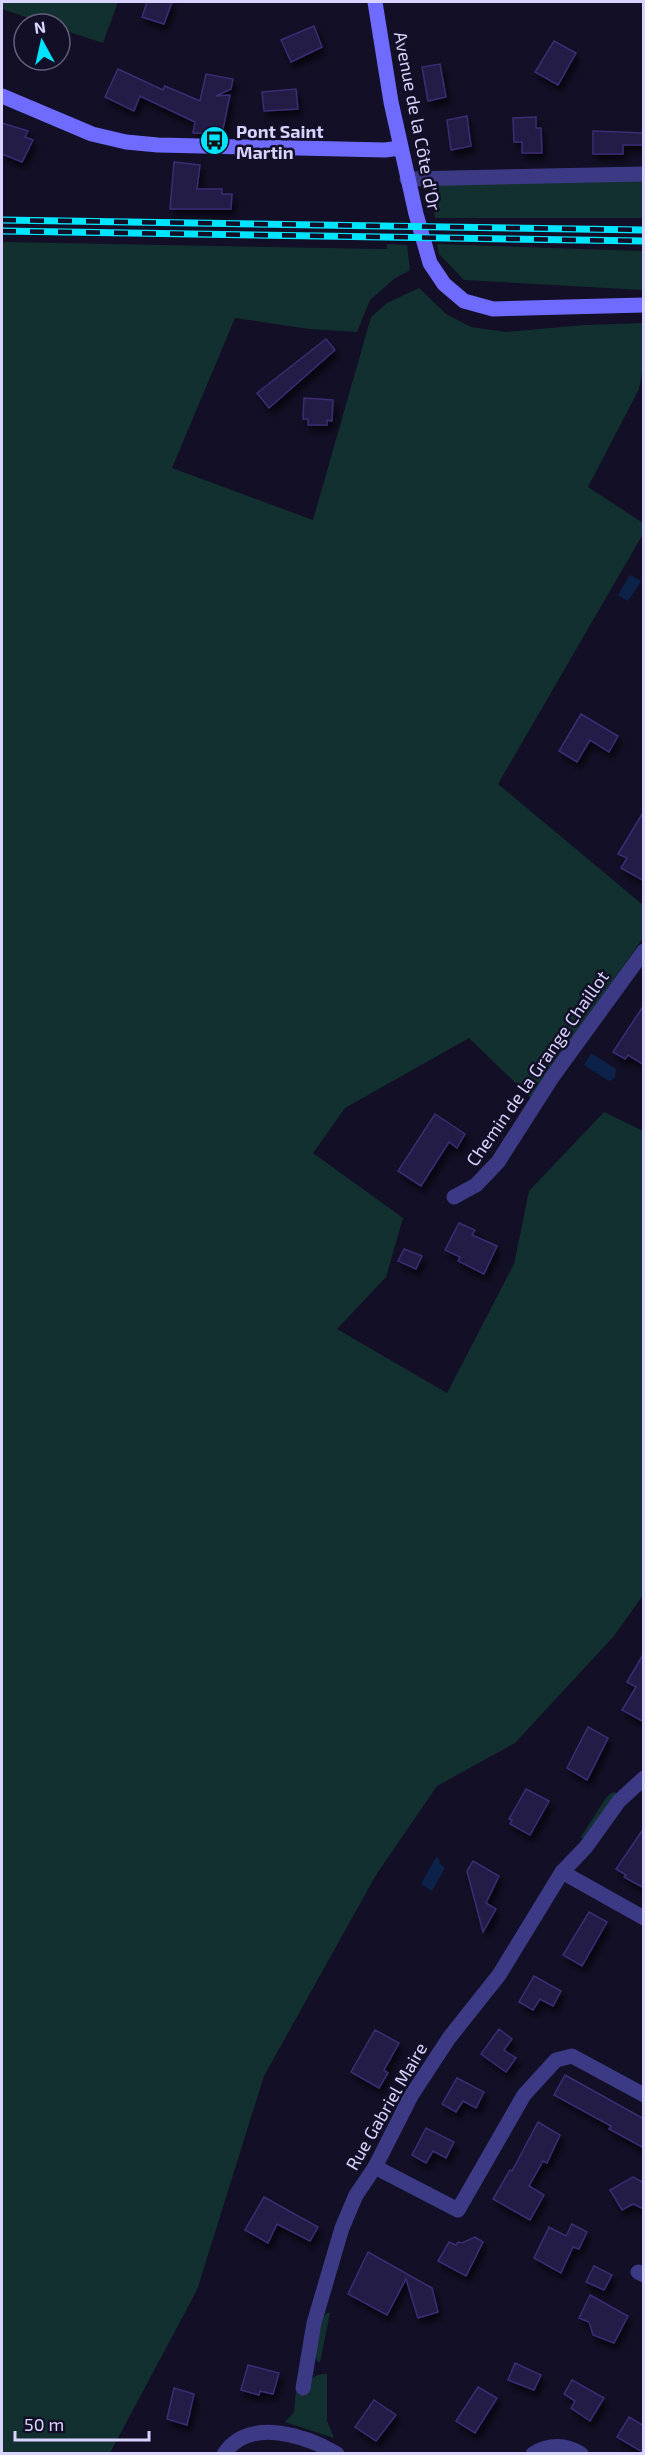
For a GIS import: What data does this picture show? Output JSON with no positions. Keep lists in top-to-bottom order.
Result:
{
  "streets": {
    "main road": ["Avenue de la Côte d'Or"],
    "street": ["Chemin de la Grange Chaillot", "Rue Gabriel Maire"]
  },
  "places": {
    "bus stop": ["Pont Saint Martin"]
  },
  "scale_bar": "50 m",
  "north": "top"
}
